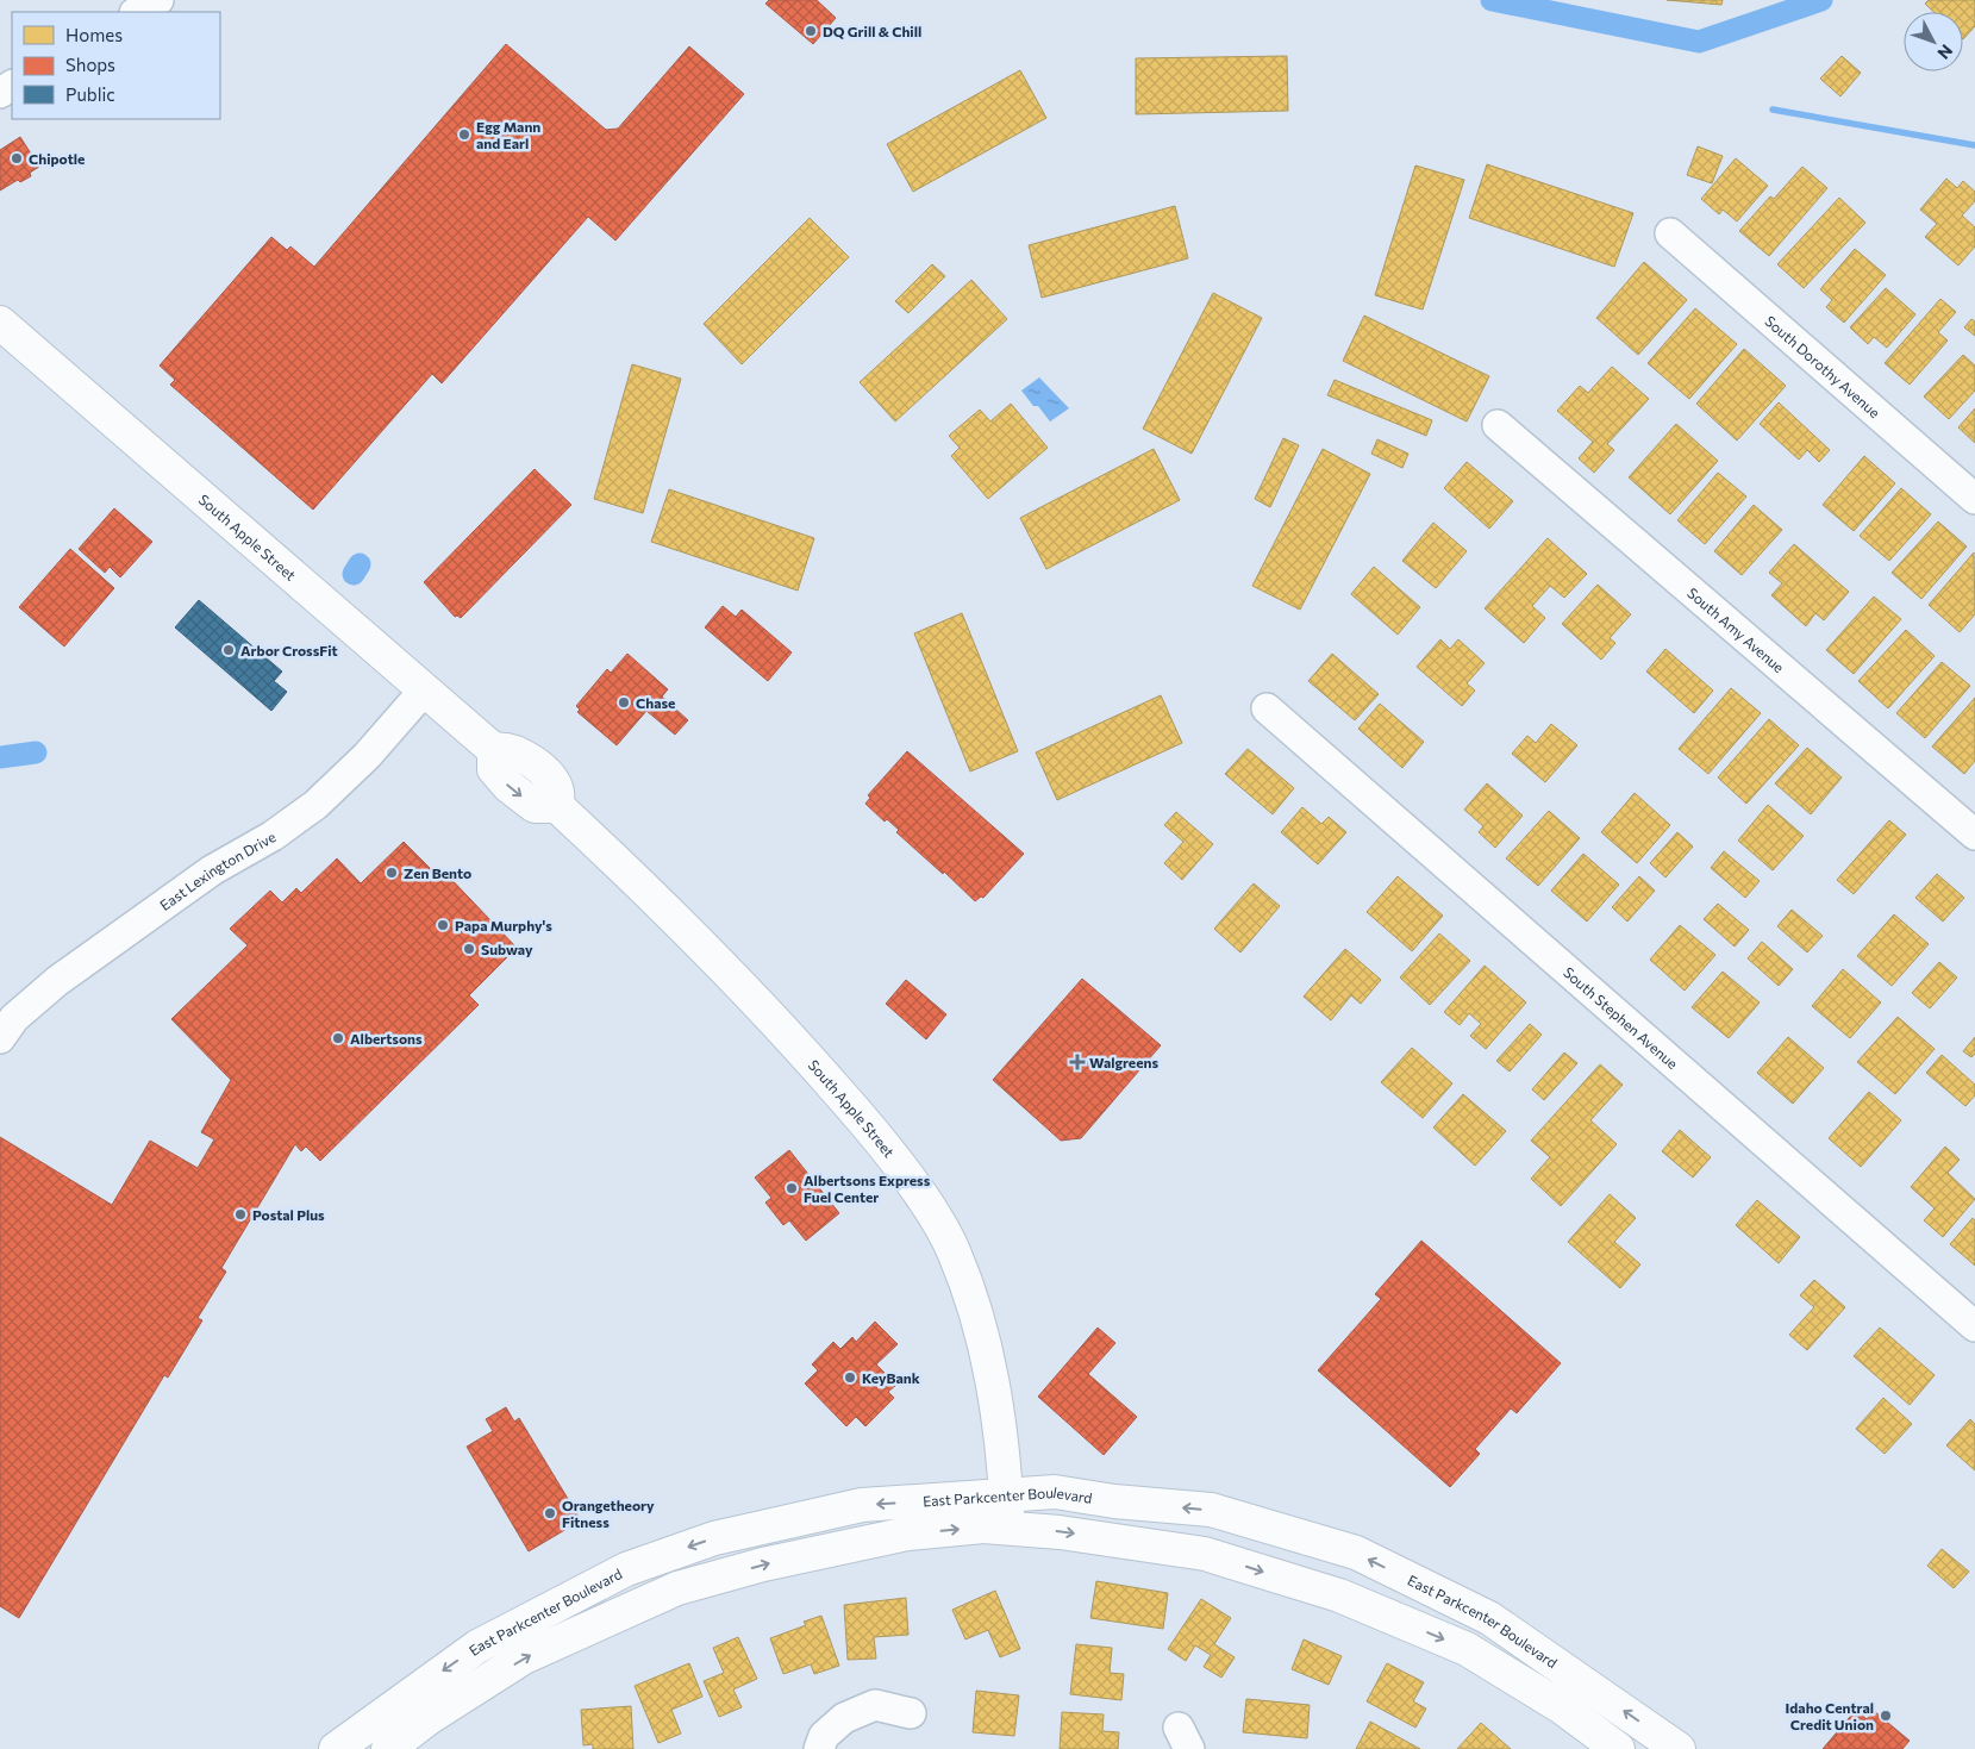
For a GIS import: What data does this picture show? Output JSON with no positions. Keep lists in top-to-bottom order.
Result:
{
  "streets": {
    "main road": ["South Apple Street", "East Parkcenter Boulevard"],
    "street": [
      "South Dorothy Avenue",
      "South Amy Avenue",
      "East Lexington Drive",
      "South Stephen Avenue"
    ]
  },
  "crossings": [
    ["South Apple Street", "East Lexington Drive"],
    ["South Apple Street", "East Parkcenter Boulevard"]
  ],
  "places": {
    "other": [
      "DQ Grill & Chill",
      "Egg Mann and Earl",
      "Chipotle",
      "Arbor CrossFit",
      "Chase",
      "Zen Bento",
      "Papa Murphy's",
      "Subway",
      "Albertsons",
      "Albertsons Express Fuel Center",
      "Postal Plus",
      "KeyBank",
      "Orangetheory Fitness",
      "Idaho Central Credit Union"
    ],
    "health": ["Walgreens"]
  },
  "legend": ["Homes", "Shops", "Public"],
  "north": "bottom right"
}
